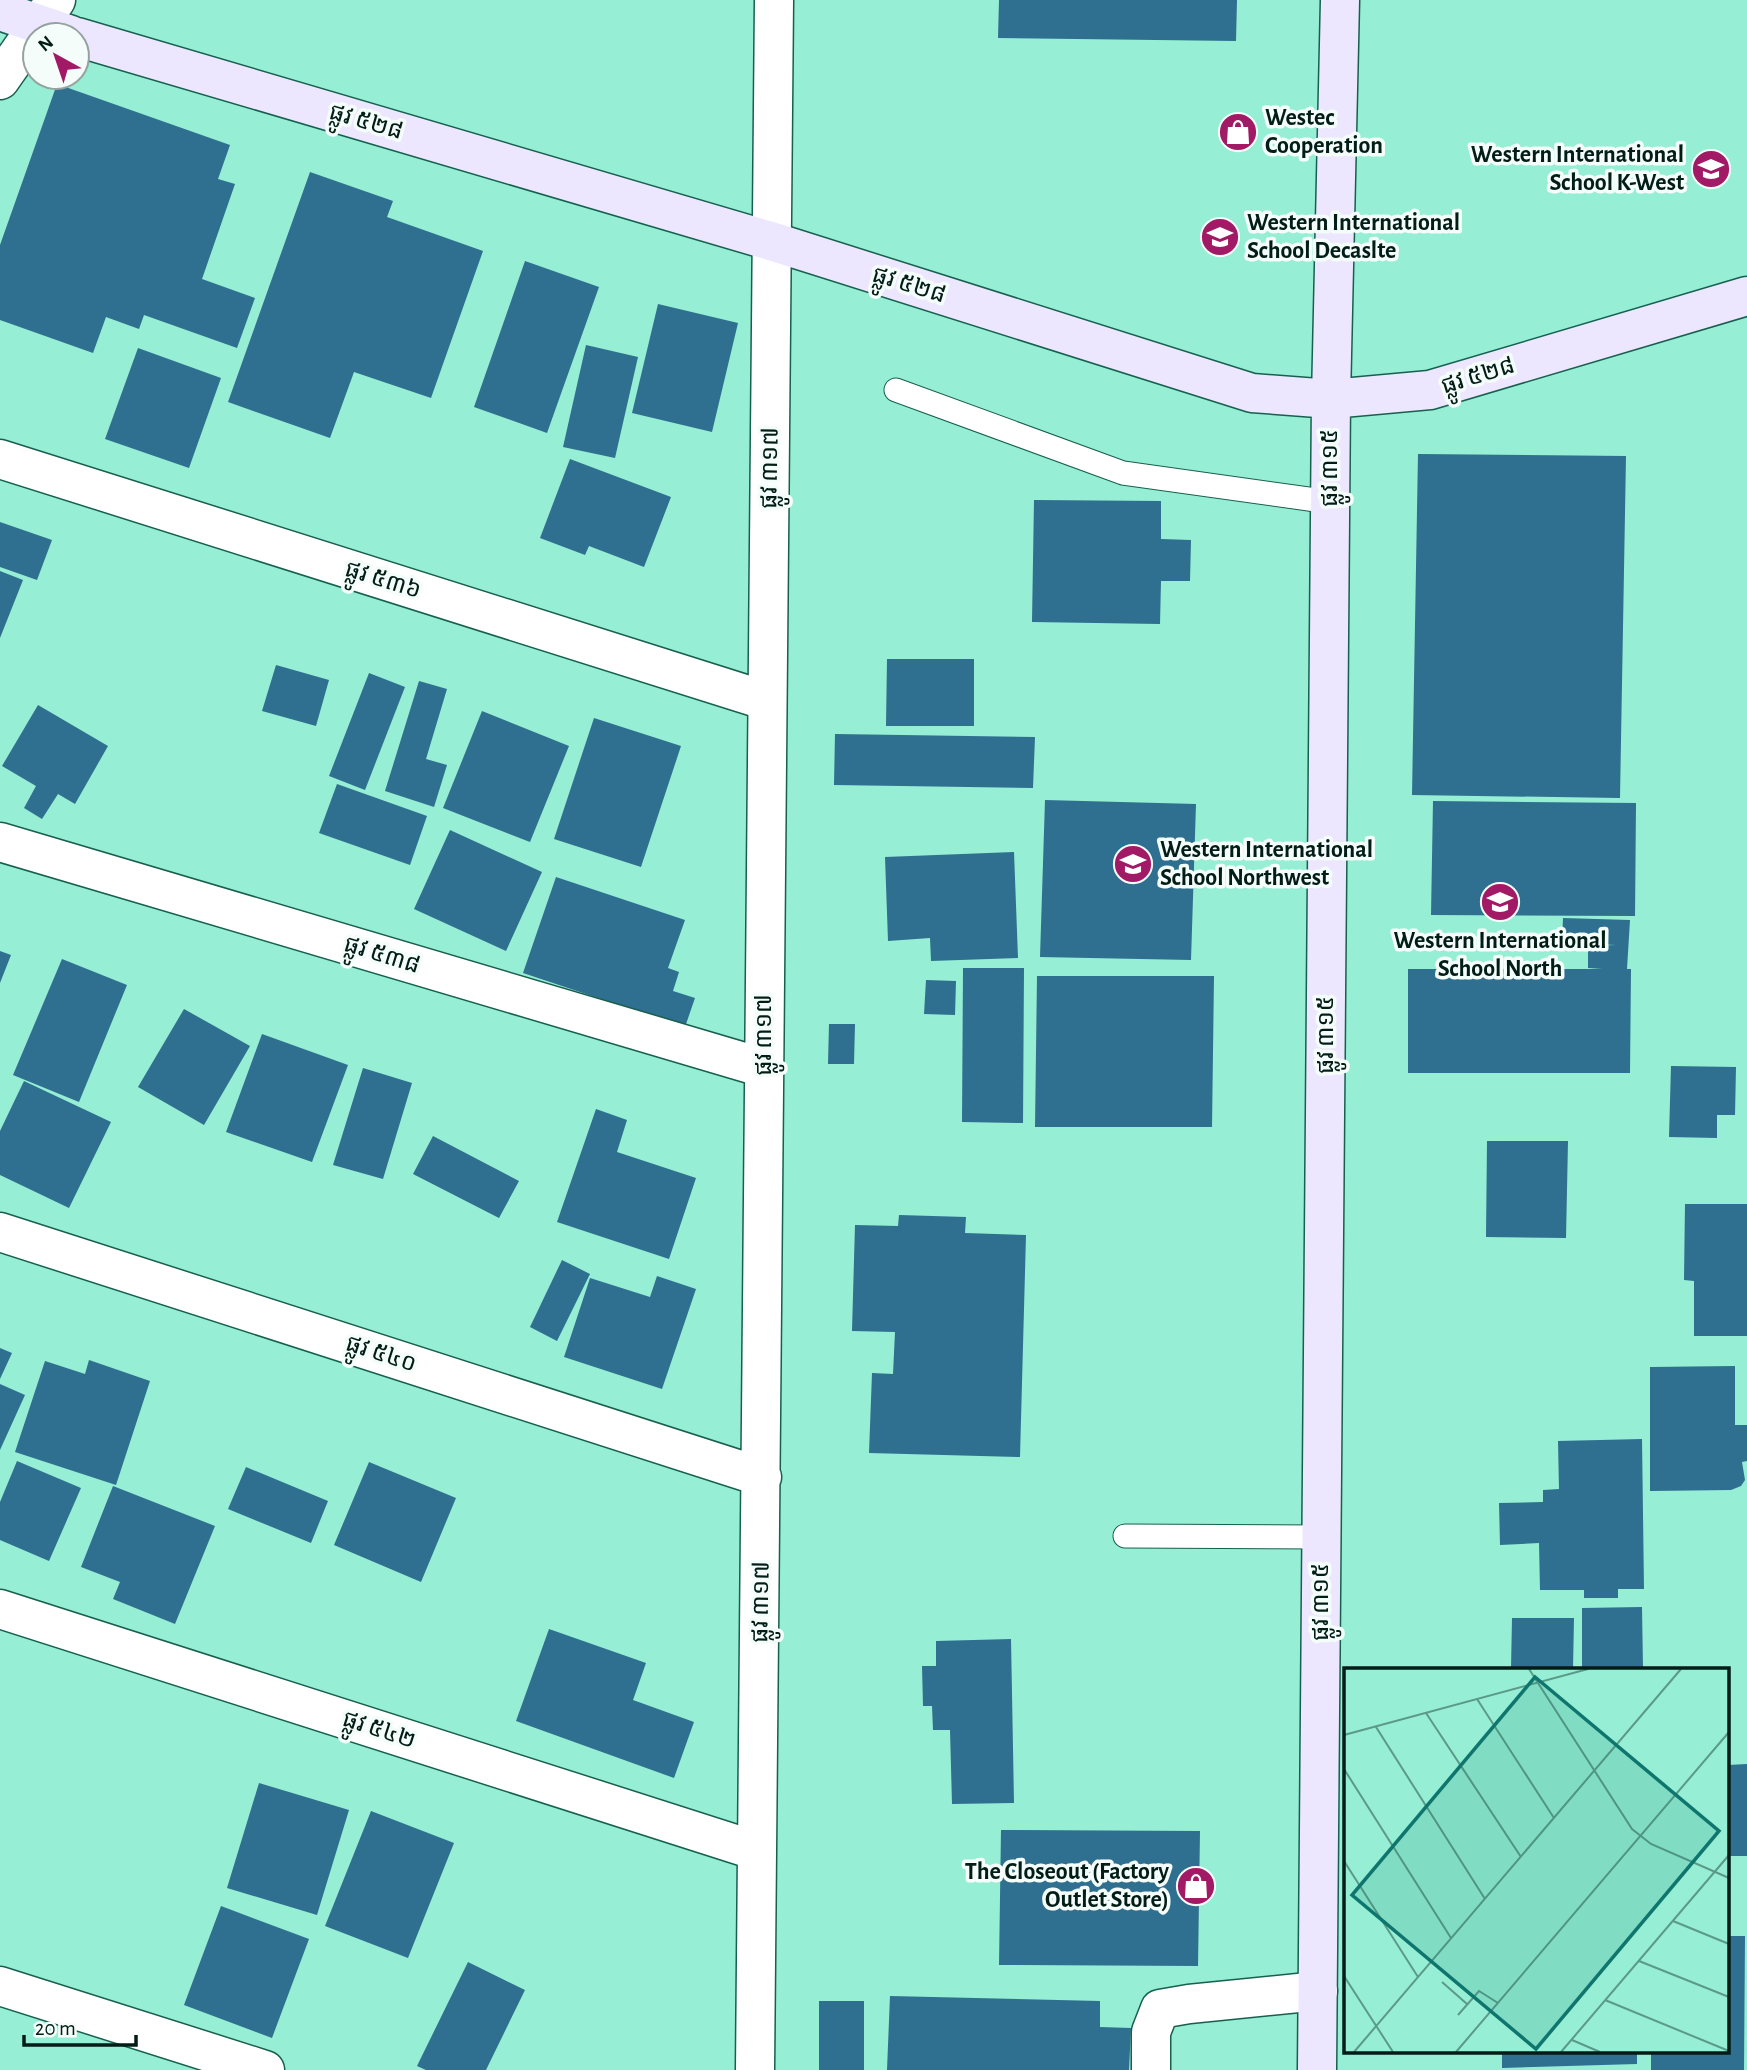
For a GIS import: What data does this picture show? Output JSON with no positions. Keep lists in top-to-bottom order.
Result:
{
  "streets": {
    "street": [
      "ផ្លូវ ៥២៨",
      "ផ្លូវ ៣១៧",
      "ផ្លូវ ៣១៥",
      "ផ្លូវ ៥៣៦",
      "ផ្លូវ ៥៣៨",
      "ផ្លូវ ៥៤០",
      "ផ្លូវ ៥៤២"
    ]
  },
  "crossings": [
    ["ផ្លូវ ៥២៨", "ផ្លូវ ៣១៧"],
    ["ផ្លូវ ៥២៨", "ផ្លូវ ៣១៥"],
    ["ផ្លូវ ៣១៧", "ផ្លូវ ៥៣៦"],
    ["ផ្លូវ ៣១៧", "ផ្លូវ ៥៣៨"],
    ["ផ្លូវ ៣១៧", "ផ្លូវ ៥៤០"],
    ["ផ្លូវ ៣១៧", "ផ្លូវ ៥៤២"]
  ],
  "places": {
    "shop": ["Westec Cooperation", "The Closeout (Factory Outlet Store)"],
    "school or university": [
      "Western International School K-West",
      "Western International School Decaslte",
      "Western International School Northwest",
      "Western International School North"
    ]
  },
  "scale_bar": "20 m",
  "north": "top left"
}
